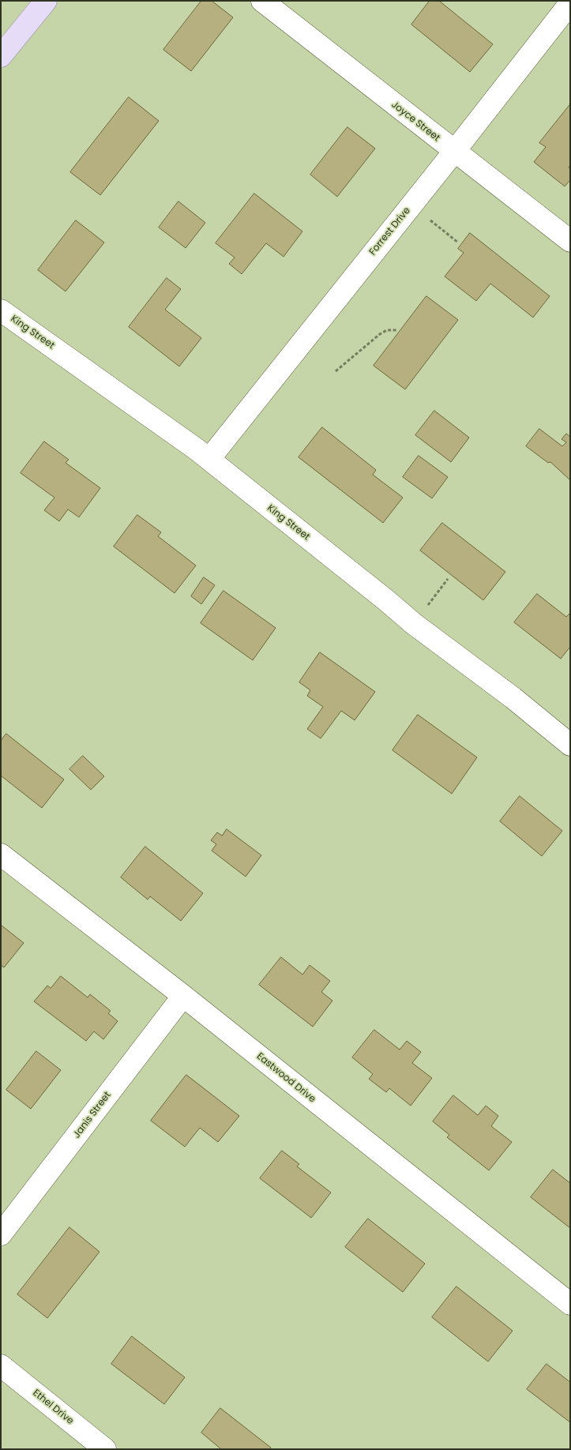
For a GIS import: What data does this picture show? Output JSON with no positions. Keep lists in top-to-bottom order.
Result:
{
  "streets": {
    "street": [
      "Joyce Street",
      "Forrest Drive",
      "King Street",
      "Eastwood Drive",
      "Janis Street",
      "Ethel Drive"
    ]
  },
  "crossings": [
    ["Joyce Street", "Forrest Drive"],
    ["Forrest Drive", "King Street"],
    ["Eastwood Drive", "Janis Street"]
  ]
}
